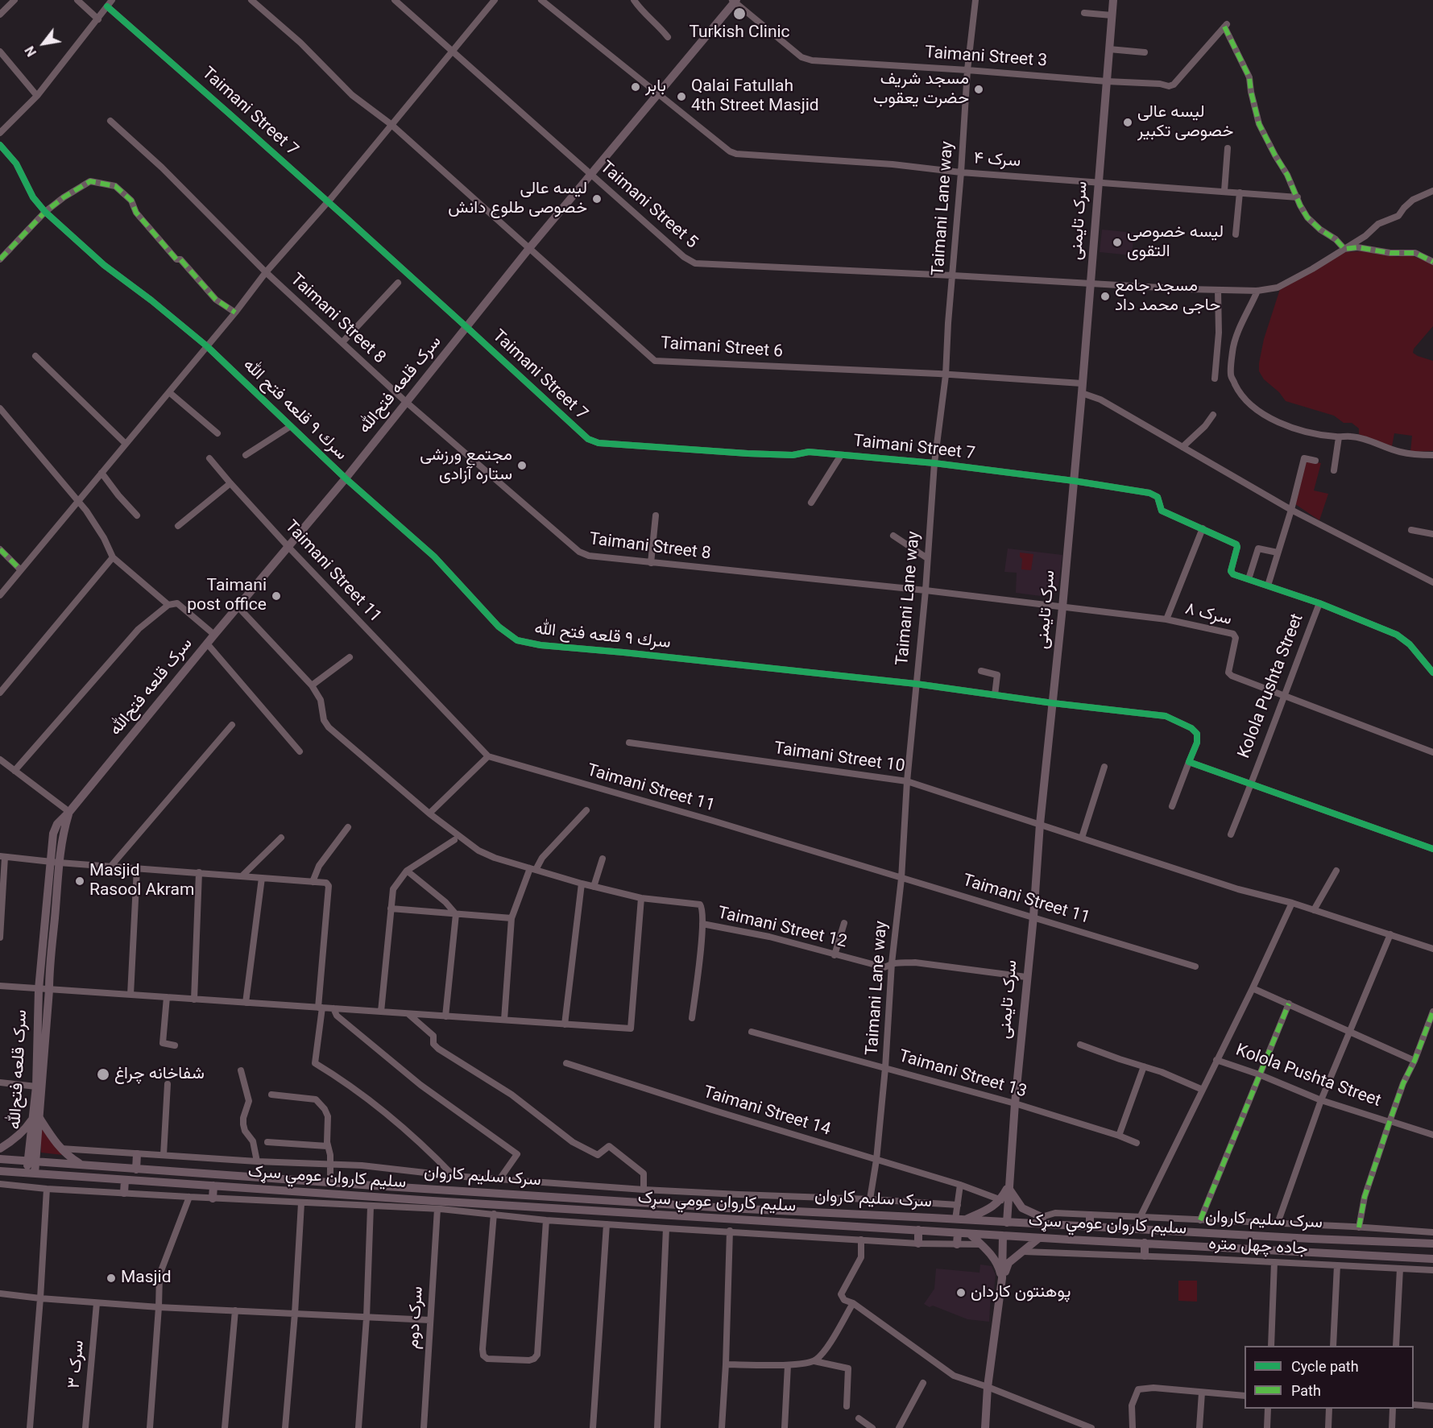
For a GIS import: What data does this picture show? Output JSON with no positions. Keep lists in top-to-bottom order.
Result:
{
  "streets": {
    "main road": [
      "سرک تایمنی",
      "سرک قلعه فتح‌الله",
      "سرک سلیم کاروان",
      "سلیم کاروان عومي سړک"
    ],
    "street": [
      "Taimani Street 3",
      "Taimani Street 7",
      "سرک ۴",
      "Taimani Street 5",
      "Taimani Lane way",
      "Taimani Street 8",
      "Taimani Street 6",
      "سرك ٩ قلعه فتح الله",
      "Taimani Street 11",
      "سرک ۸",
      "Kolola Pushta Street",
      "Taimani Street 10",
      "Taimani Street 12",
      "Taimani Street 13",
      "Taimani Street 14",
      "جاده چهل متره",
      "سرک دوم",
      "سرک ۳"
    ]
  },
  "crossings": [
    ["Taimani Street 3", "سرک ۴"],
    ["Taimani Street 3", "Taimani Lane way"],
    ["Taimani Street 3", "سرک تایمنی"],
    ["Taimani Street 3", "سرک قلعه فتح‌الله"],
    ["Taimani Street 7", "Taimani Lane way"],
    ["Taimani Street 7", "سرک تایمنی"],
    ["Taimani Street 7", "سرک قلعه فتح‌الله"],
    ["سرک ۴", "Taimani Lane way"],
    ["سرک ۴", "سرک تایمنی"],
    ["سرک ۴", "سرک قلعه فتح‌الله"],
    ["Taimani Street 5", "Taimani Lane way"],
    ["Taimani Street 5", "سرک تایمنی"],
    ["Taimani Street 5", "سرک قلعه فتح‌الله"],
    ["Taimani Lane way", "Taimani Street 8"],
    ["Taimani Lane way", "Taimani Street 6"],
    ["Taimani Lane way", "سرك ٩ قلعه فتح الله"],
    ["Taimani Lane way", "Taimani Street 11"],
    ["Taimani Lane way", "Taimani Street 10"],
    ["Taimani Lane way", "Taimani Street 12"],
    ["Taimani Lane way", "Taimani Street 13"],
    ["Taimani Lane way", "Taimani Street 14"],
    ["سرک تایمنی", "Taimani Street 8"],
    ["سرک تایمنی", "Taimani Street 6"],
    ["سرک تایمنی", "سرك ٩ قلعه فتح الله"],
    ["سرک تایمنی", "Taimani Street 11"],
    ["سرک تایمنی", "سرک ۸"],
    ["سرک تایمنی", "Taimani Street 10"],
    ["سرک تایمنی", "Taimani Street 12"],
    ["سرک تایمنی", "Taimani Street 13"],
    ["سرک تایمنی", "سرک سلیم کاروان"],
    ["Taimani Street 8", "سرک قلعه فتح‌الله"],
    ["Taimani Street 8", "سرک ۸"],
    ["Taimani Street 6", "سرک قلعه فتح‌الله"],
    ["سرک قلعه فتح‌الله", "سرك ٩ قلعه فتح الله"],
    ["سرک قلعه فتح‌الله", "Taimani Street 11"],
    ["سرک قلعه فتح‌الله", "سرک سلیم کاروان"],
    ["سرک قلعه فتح‌الله", "سلیم کاروان عومي سړک"],
    ["سرک ۸", "Kolola Pushta Street"],
    ["سرک سلیم کاروان", "جاده چهل متره"],
    ["سلیم کاروان عومي سړک", "سرک دوم"]
  ],
  "places": [
    "Turkish Clinic",
    "بابر",
    "مسجد شریف حضرت یعقوب",
    "Qalai Fatullah 4th Street Masjid",
    "لیسه عالی خصوصی تکبیر",
    "لیسه عالی خصوصی طلوع دانش",
    "لیسه خصوصی التقوی",
    "مسجد جامع حاجی محمد داد",
    "مجتمع ورزشی ستاره آزادی",
    "Taimani post office",
    "Masjid Rasool Akram",
    "شفاخانه چراغ",
    "Masjid",
    "پوهنتون کاردان"
  ],
  "legend": ["Cycle path", "Path"],
  "north": "bottom left"
}
